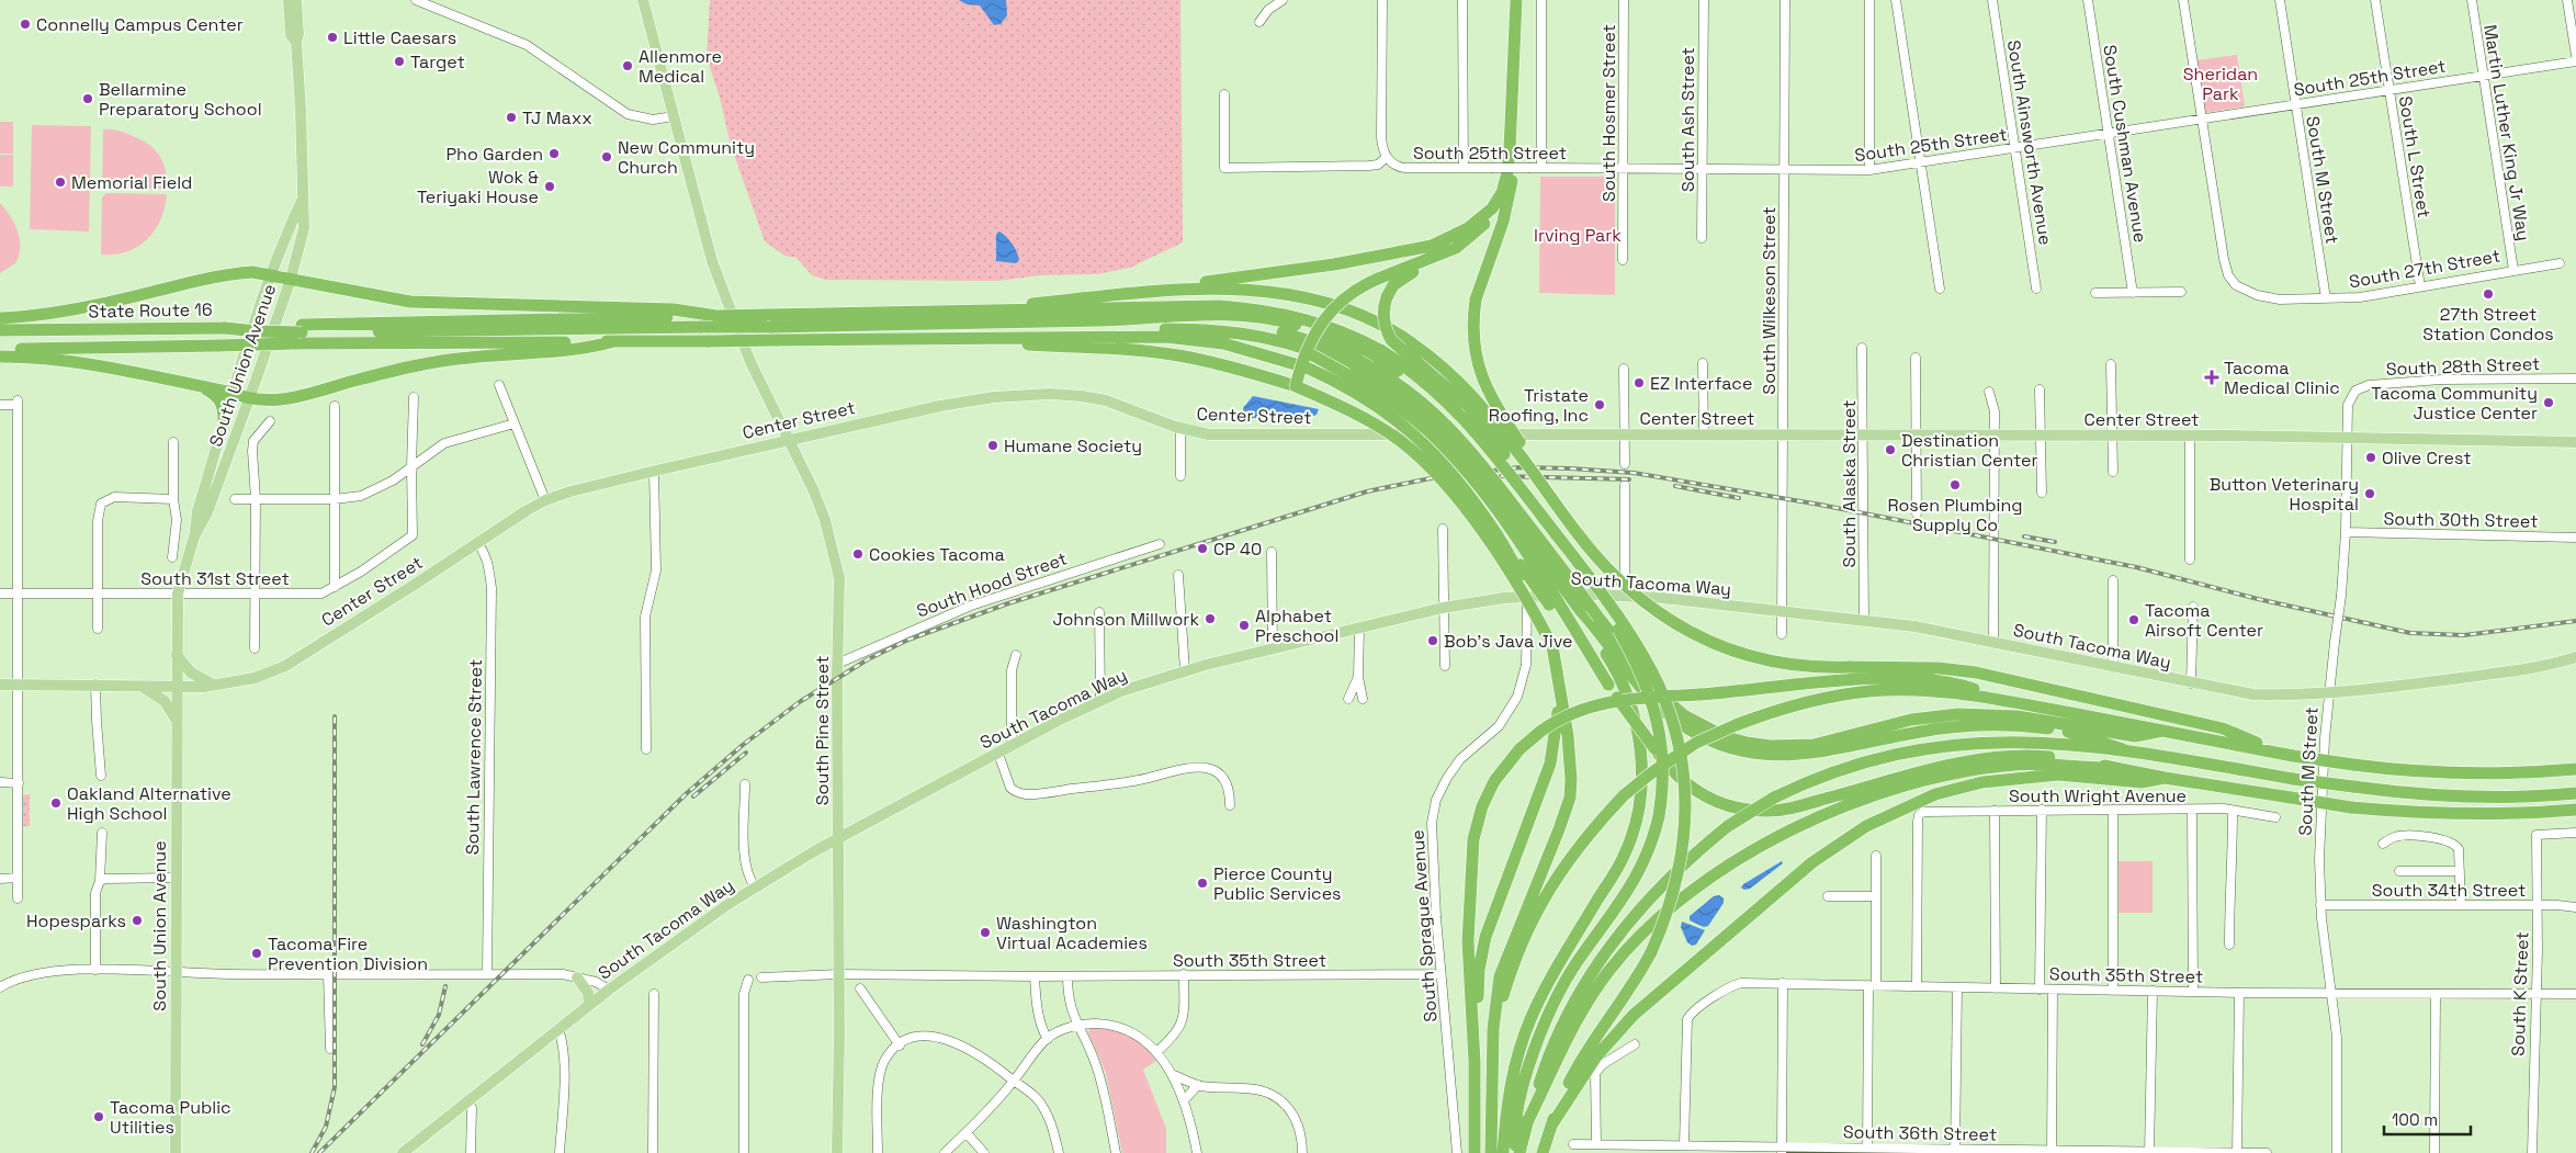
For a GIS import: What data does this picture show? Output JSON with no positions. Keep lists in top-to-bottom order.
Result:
{
  "streets": {
    "highway": ["State Route 16"],
    "main road": [
      "South Union Avenue",
      "Center Street",
      "South Tacoma Way",
      "South Pine Street"
    ],
    "street": [
      "South 25th Street",
      "South Hosmer Street",
      "South Ash Street",
      "Martin Luther King Jr Way",
      "South Ainsworth Avenue",
      "South Cushman Avenue",
      "South L Street",
      "South M Street",
      "South 27th Street",
      "South Wilkeson Street",
      "South 28th Street",
      "South Alaska Street",
      "South 30th Street",
      "South 31st Street",
      "South Hood Street",
      "South Lawrence Street",
      "South Wright Avenue",
      "South 34th Street",
      "South Sprague Avenue",
      "South 35th Street",
      "South K Street",
      "South 36th Street"
    ]
  },
  "crossings": [
    ["South 25th Street", "South Hosmer Street"],
    ["South 25th Street", "South Ash Street"],
    ["South 25th Street", "Martin Luther King Jr Way"],
    ["South 25th Street", "South Ainsworth Avenue"],
    ["South 25th Street", "South Cushman Avenue"],
    ["South 25th Street", "South L Street"],
    ["South 25th Street", "South M Street"],
    ["South 25th Street", "South Wilkeson Street"],
    ["Martin Luther King Jr Way", "South 27th Street"],
    ["South L Street", "South 27th Street"],
    ["South M Street", "South 27th Street"],
    ["South M Street", "South 28th Street"],
    ["South M Street", "Center Street"],
    ["South M Street", "South 30th Street"],
    ["South M Street", "South Tacoma Way"],
    ["South M Street", "South 34th Street"],
    ["South M Street", "South 35th Street"],
    ["South Wilkeson Street", "Center Street"],
    ["South Wilkeson Street", "South Tacoma Way"],
    ["South Union Avenue", "Center Street"],
    ["South Union Avenue", "South 31st Street"],
    ["Center Street", "South Alaska Street"],
    ["Center Street", "South Pine Street"],
    ["Center Street", "South Lawrence Street"],
    ["South Alaska Street", "South Tacoma Way"],
    ["South Tacoma Way", "South Pine Street"],
    ["South Tacoma Way", "South Sprague Avenue"],
    ["South Hood Street", "South Pine Street"],
    ["South Pine Street", "South 35th Street"],
    ["South Wright Avenue", "South 35th Street"],
    ["South 34th Street", "South K Street"],
    ["South Sprague Avenue", "South 35th Street"],
    ["South 35th Street", "South K Street"],
    ["South 35th Street", "South 36th Street"]
  ],
  "parks": ["Sheridan Park", "Irving Park"],
  "places": {
    "other": [
      "Connelly Campus Center",
      "Little Caesars",
      "Target",
      "Allenmore Medical",
      "Bellarmine Preparatory School",
      "TJ Maxx",
      "Pho Garden",
      "New Community Church",
      "Memorial Field",
      "Wok & Teriyaki House",
      "27th Street Station Condos",
      "EZ Interface",
      "Tacoma Community Justice Center",
      "Tristate Roofing, Inc",
      "Humane Society",
      "Destination Christian Center",
      "Olive Crest",
      "Rosen Plumbing Supply Co",
      "Button Veterinary Hospital",
      "CP 40",
      "Cookies Tacoma",
      "Johnson Millwork",
      "Tacoma Airsoft Center",
      "Alphabet Preschool",
      "Bob's Java Jive",
      "Oakland Alternative High School",
      "Pierce County Public Services",
      "Hopesparks",
      "Washington Virtual Academies",
      "Tacoma Fire Prevention Division",
      "Tacoma Public Utilities"
    ],
    "health": ["Tacoma Medical Clinic"]
  },
  "scale_bar": "100 m"
}
